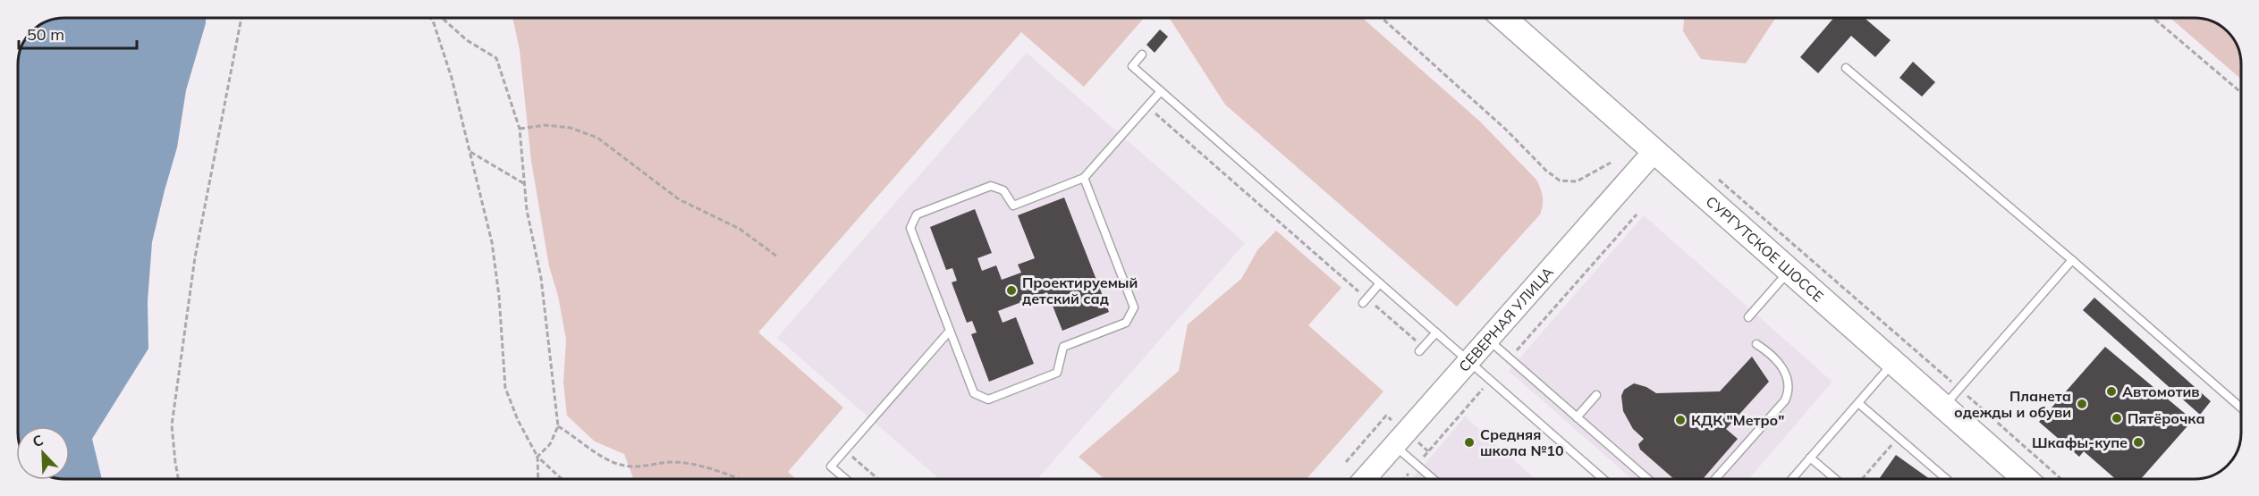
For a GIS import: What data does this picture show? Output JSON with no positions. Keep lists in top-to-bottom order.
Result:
{
  "streets": {
    "main road": ["СУРГУТСКОЕ ШОССЕ"],
    "street": ["СЕВЕРНАЯ УЛИЦА"]
  },
  "crossings": [
    ["СУРГУТСКОЕ ШОССЕ", "СЕВЕРНАЯ УЛИЦА"]
  ],
  "places": [
    "Проектируемый детский сад",
    "Автомотив",
    "Планета одежды и обуви",
    "Пятёрочка",
    "КДК \"Метро\"",
    "Средняя школа №10",
    "Шкафы-купе"
  ],
  "scale_bar": "50 m",
  "north": "top left"
}
